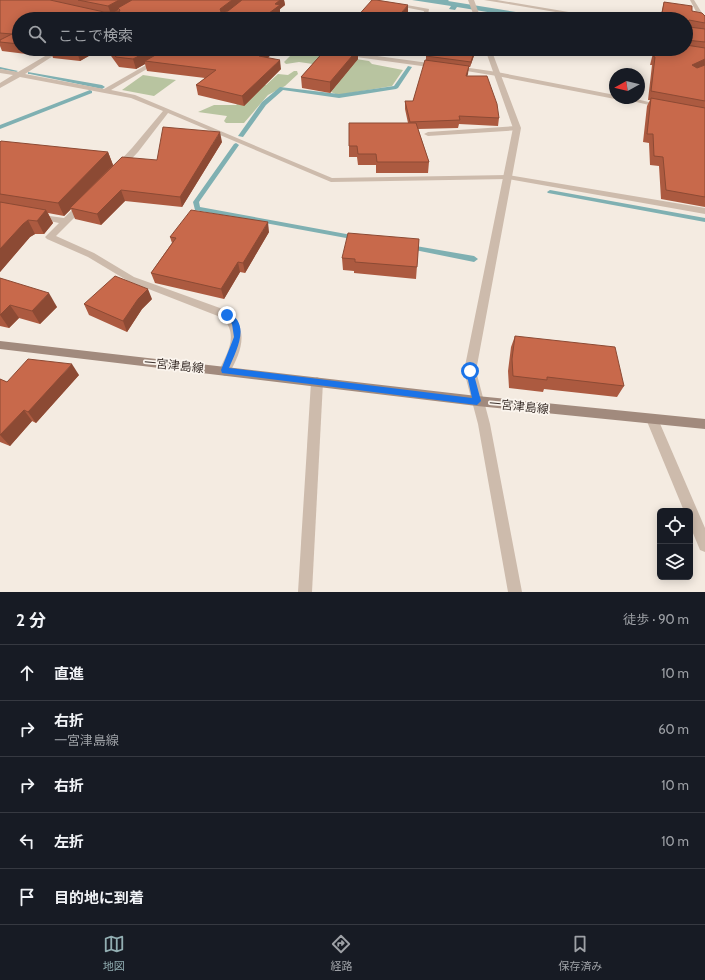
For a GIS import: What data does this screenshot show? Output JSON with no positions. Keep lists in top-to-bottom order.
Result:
{
  "streets": {
    "main road": ["一宮津島線"]
  },
  "north": "left",
  "page": {
    "search": "ここで検索",
    "heading": ["2 分", "徒歩 · 90 m"],
    "list": [
      ["直進", "10 m"],
      ["右折", "一宮津島線", "60 m"],
      ["右折", "10 m"],
      ["左折", "10 m"],
      "目的地に到着"
    ],
    "nav": ["地図", "経路", "保存済み"]
  }
}
